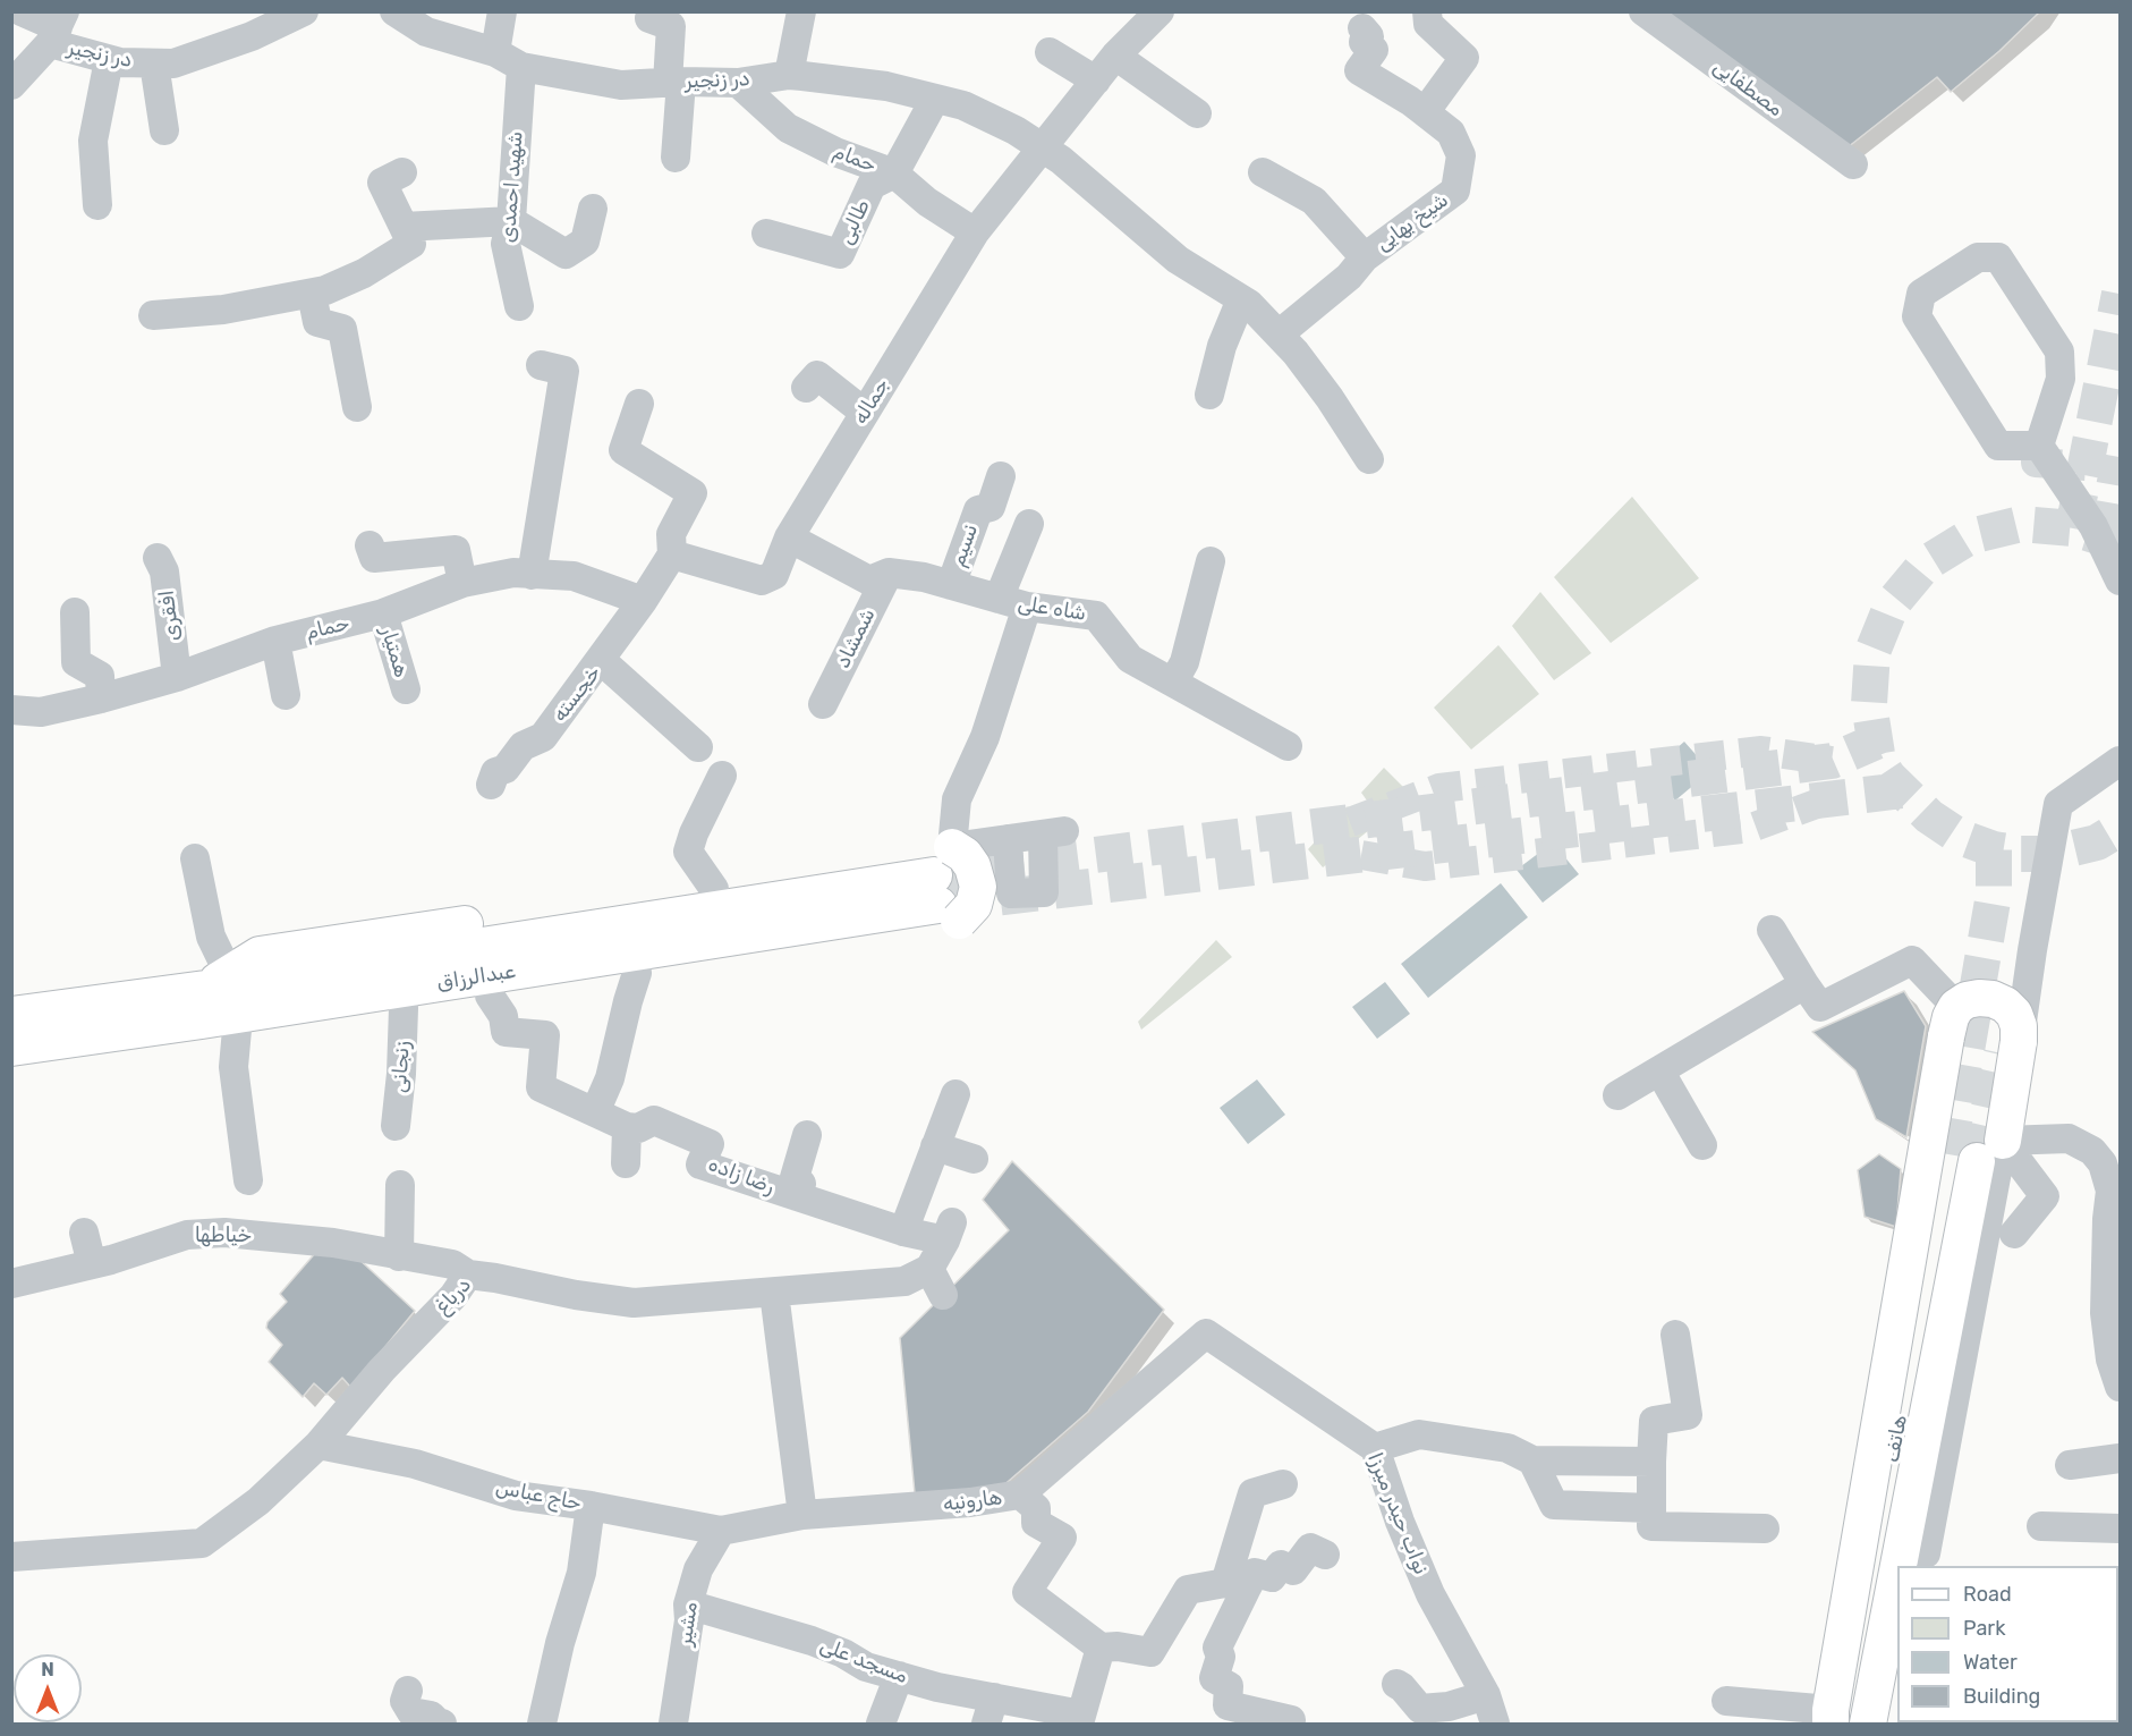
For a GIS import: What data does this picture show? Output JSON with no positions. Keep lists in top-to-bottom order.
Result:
{
  "streets": {
    "main road": ["عبدالرزاق", "هاتف"],
    "street": [
      "در زنجیر",
      "مصطفایی",
      "حمام",
      "شهید احمدی",
      "طالبی",
      "شیخ بهایی",
      "جماله",
      "نسیم",
      "شاه علی",
      "افقری",
      "شمشاد",
      "همتیار",
      "خجسته",
      "زنجانی",
      "رضا زاده",
      "خیاطها",
      "درباغ",
      "حاج عباس",
      "هارونیه",
      "نواب حیدر میرزا",
      "مشیر",
      "مسجد علی"
    ]
  },
  "crossings": [
    ["در زنجیر", "حمام"],
    ["در زنجیر", "شهید احمدی"],
    ["در زنجیر", "طالبی"],
    ["در زنجیر", "جماله"],
    ["حمام", "طالبی"],
    ["حمام", "جماله"],
    ["حمام", "افقری"],
    ["حمام", "همتیار"],
    ["جماله", "شاه علی"],
    ["نسیم", "شاه علی"],
    ["شاه علی", "شمشاد"],
    ["رضا زاده", "درباغ"],
    ["خیاطها", "درباغ"],
    ["درباغ", "حاج عباس"],
    ["حاج عباس", "هارونیه"],
    ["حاج عباس", "مشیر"],
    ["هارونیه", "نواب حیدر میرزا"],
    ["هارونیه", "مشیر"],
    ["مشیر", "مسجد علی"]
  ],
  "legend": [
    "Road",
    "Park",
    "Water",
    "Building"
  ],
  "north": "top"
}
